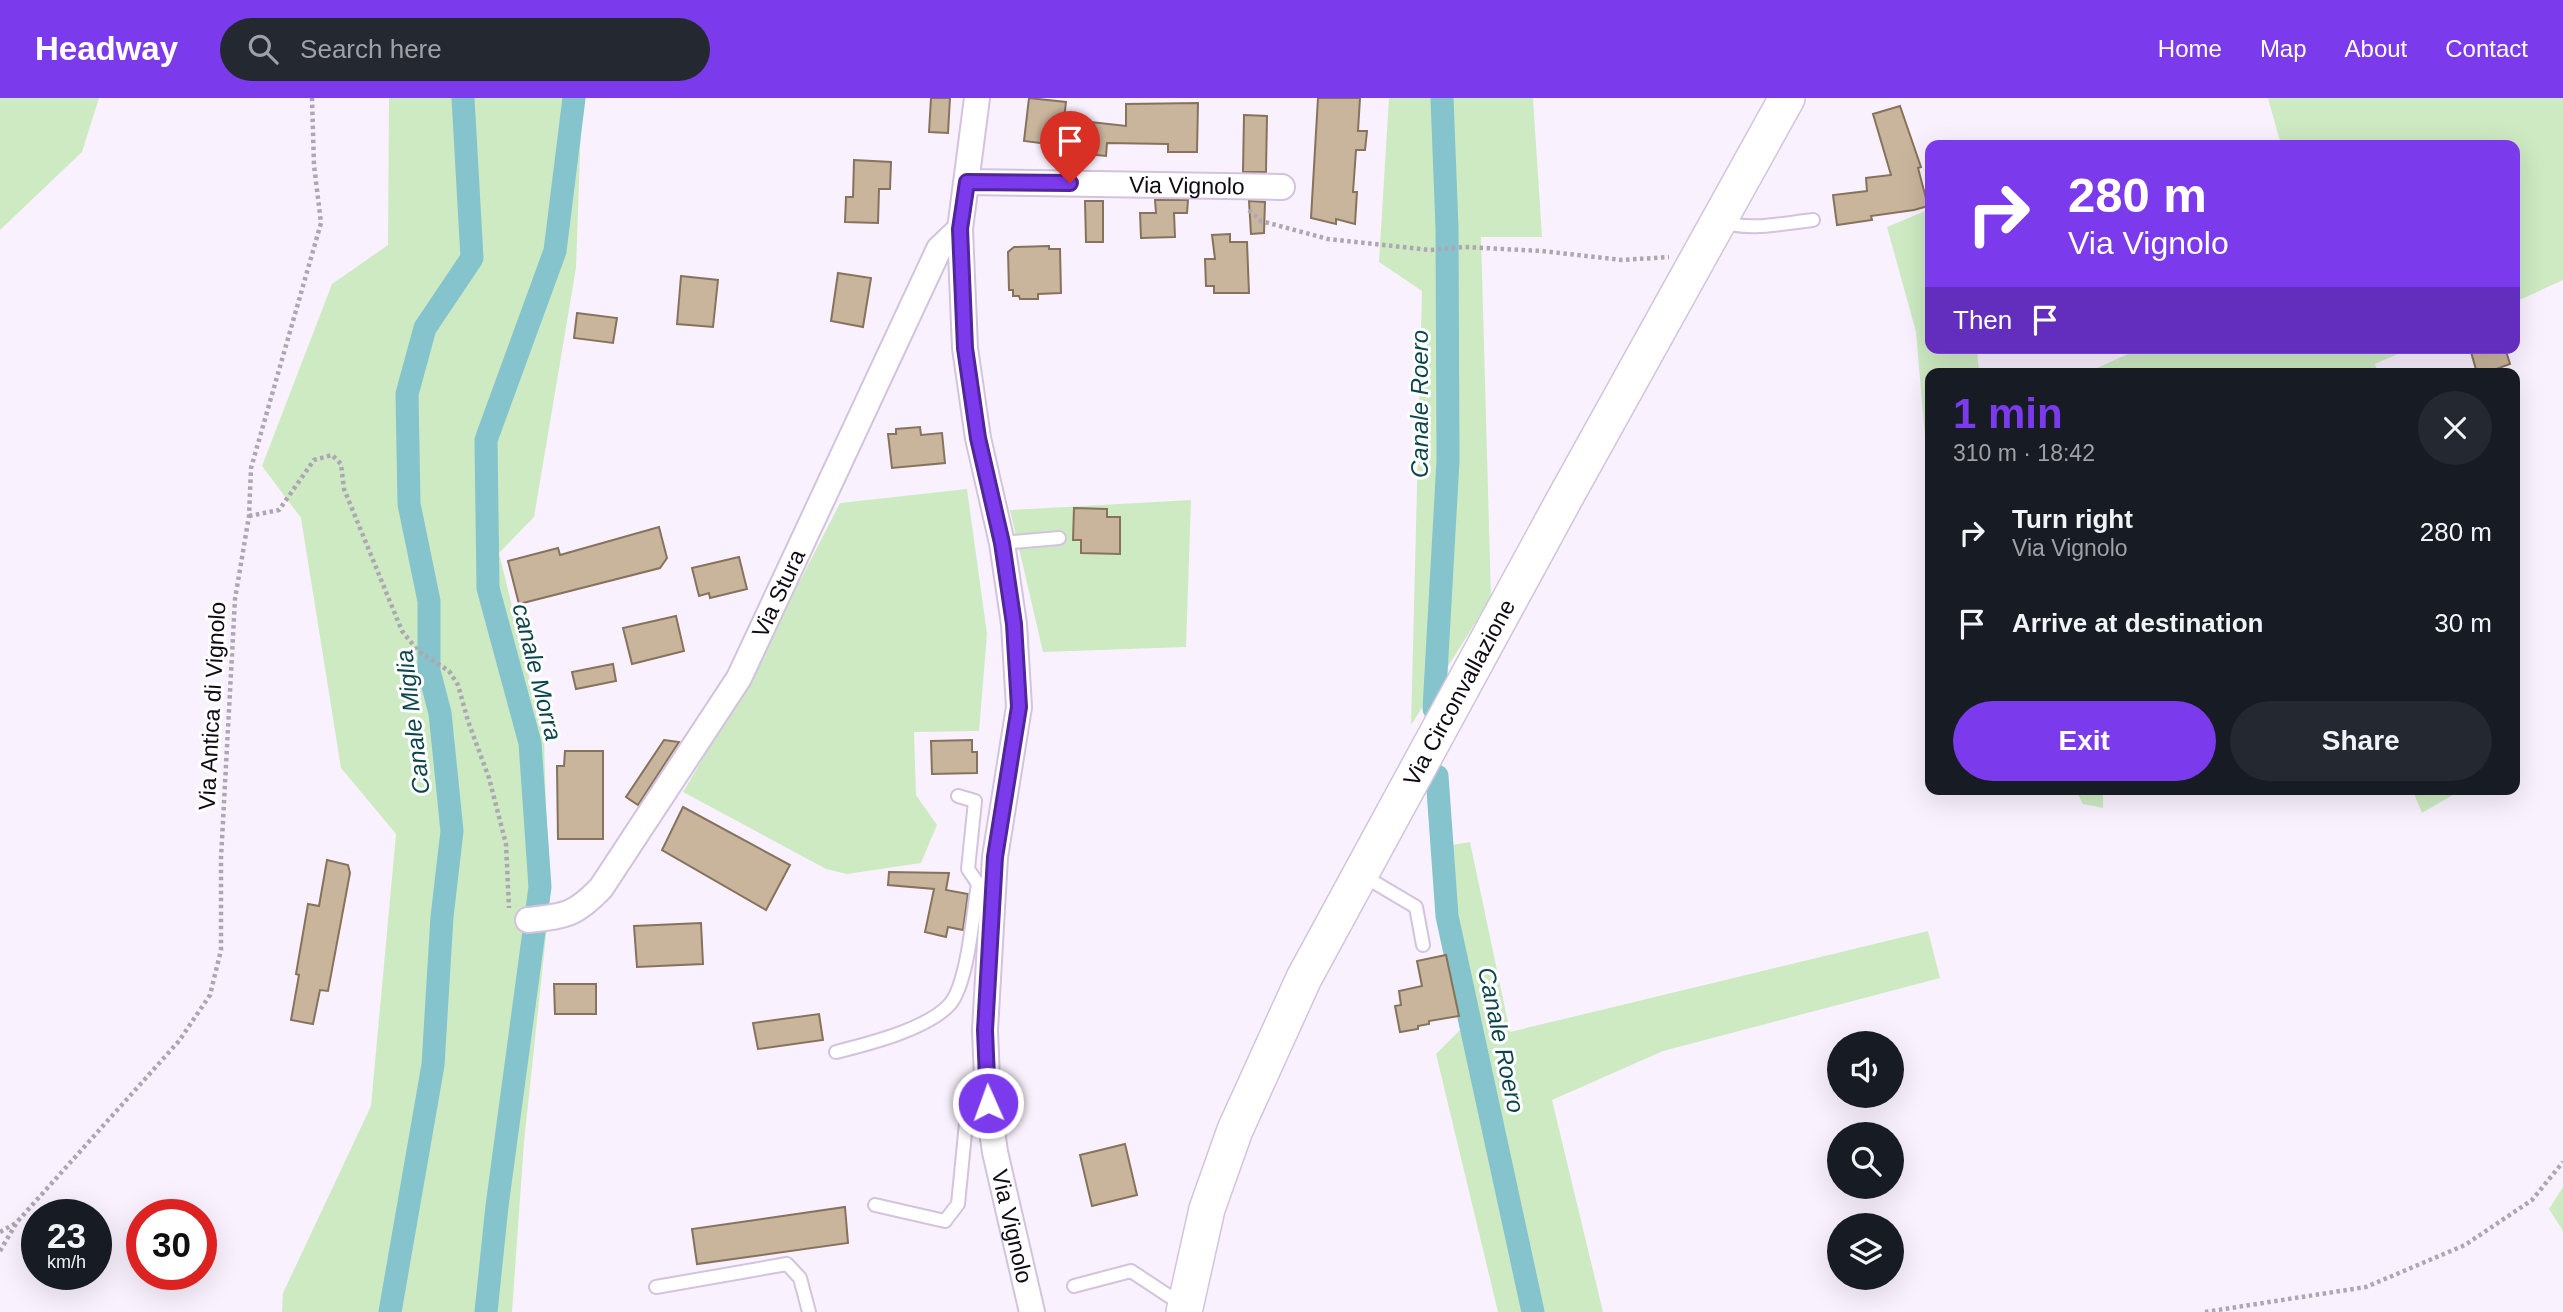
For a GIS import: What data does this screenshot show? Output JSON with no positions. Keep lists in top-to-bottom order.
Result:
{
  "streets": {
    "main road": ["Via Circonvallazione"],
    "street": ["Via Vignolo", "Via Stura"],
    "path": ["Via Antica di Vignolo"]
  },
  "crossings": [
    ["Via Vignolo", "Via Stura"]
  ],
  "water": ["Canale Roero", "canale Morra", "Canale Miglia"],
  "page": {
    "header": "Headway",
    "search": "Search here",
    "nav": [
      "Home",
      "Map",
      "About",
      "Contact"
    ],
    "turn": ["280 m", "Via Vignolo"],
    "then": "Then",
    "heading": ["1 min", "310 m · 18:42"],
    "list": [
      {
        "name": "Turn right",
        "note": "Via Vignolo",
        "value": "280 m"
      },
      {
        "name": "Arrive at destination",
        "value": "30 m"
      }
    ],
    "buttons": ["Exit", "Share"],
    "speed": "23 km/h",
    "limit": "30"
  }
}
